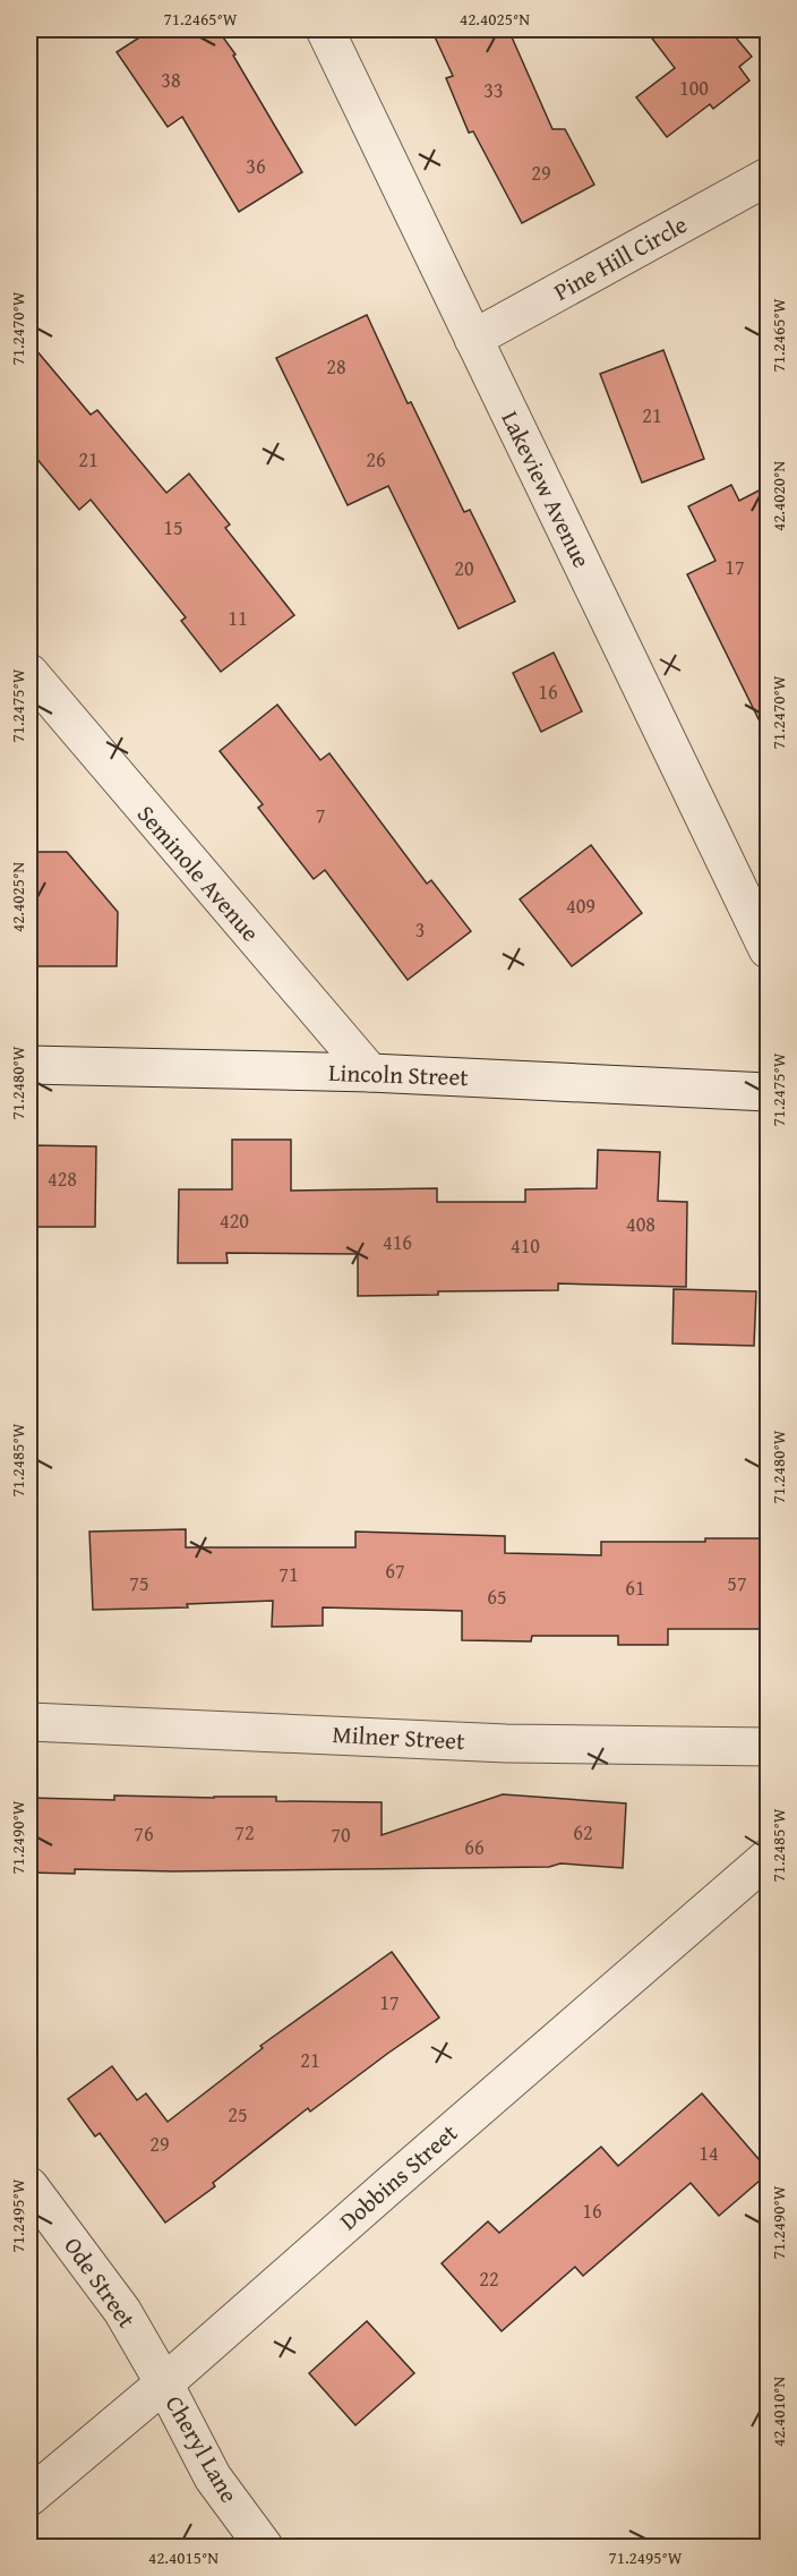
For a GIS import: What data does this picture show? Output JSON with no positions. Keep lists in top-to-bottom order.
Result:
{
  "streets": {
    "street": [
      "Pine Hill Circle",
      "Lakeview Avenue",
      "Seminole Avenue",
      "Lincoln Street",
      "Milner Street",
      "Dobbins Street",
      "Ode Street",
      "Cheryl Lane"
    ]
  },
  "crossings": [
    ["Pine Hill Circle", "Lakeview Avenue"],
    ["Seminole Avenue", "Lincoln Street"],
    ["Dobbins Street", "Ode Street"],
    ["Dobbins Street", "Cheryl Lane"],
    ["Ode Street", "Cheryl Lane"]
  ],
  "house_numbers": [
    "38",
    "100",
    "33",
    "36",
    "29",
    "28",
    "21",
    "21",
    "26",
    "15",
    "17",
    "20",
    "11",
    "16",
    "7",
    "409",
    "3",
    "428",
    "420",
    "408",
    "416",
    "410",
    "67",
    "71",
    "75",
    "57",
    "61",
    "65",
    "72",
    "62",
    "76",
    "70",
    "66",
    "17",
    "21",
    "25",
    "29",
    "14",
    "16",
    "22"
  ],
  "coordinates": [
    "71.2465°W",
    "42.4025°N",
    "71.2470°W",
    "42.4020°N",
    "71.2475°W",
    "71.2480°W",
    "71.2485°W",
    "71.2490°W",
    "71.2495°W",
    "42.4010°N",
    "42.4015°N"
  ]
}
